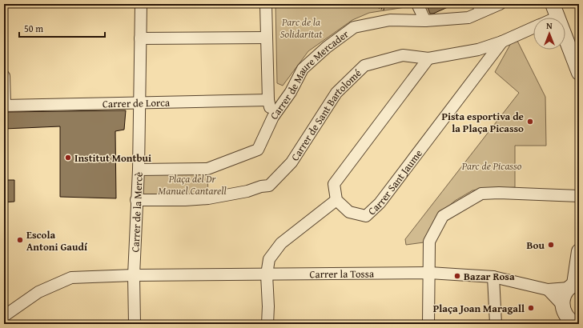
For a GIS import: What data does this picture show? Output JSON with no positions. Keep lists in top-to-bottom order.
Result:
{
  "streets": {
    "street": [
      "Carrer de Maure Mercader",
      "Carrer de Lorca",
      "Carrer de Sant Bartolomé",
      "Carrer Sant Jaume",
      "Carrer de la Mercè",
      "Carrer la Tossa"
    ]
  },
  "crossings": [
    ["Carrer de Maure Mercader", "Carrer de la Mercè"],
    ["Carrer de Lorca", "Carrer de la Mercè"],
    ["Carrer de Sant Bartolomé", "Carrer Sant Jaume"],
    ["Carrer de Sant Bartolomé", "Carrer de la Mercè"],
    ["Carrer de la Mercè", "Carrer la Tossa"]
  ],
  "parks": ["Parc de la Solidaritat", "Parc de Picasso", "Plaça del Dr Manuel Cantarell"],
  "places": [
    "Pista esportiva de la Plaça Picasso",
    "Institut Montbui",
    "Escola Antoni Gaudí",
    "Bou",
    "Bazar Rosa",
    "Plaça Joan Maragall"
  ],
  "scale_bar": "50 m",
  "north": "top"
}
